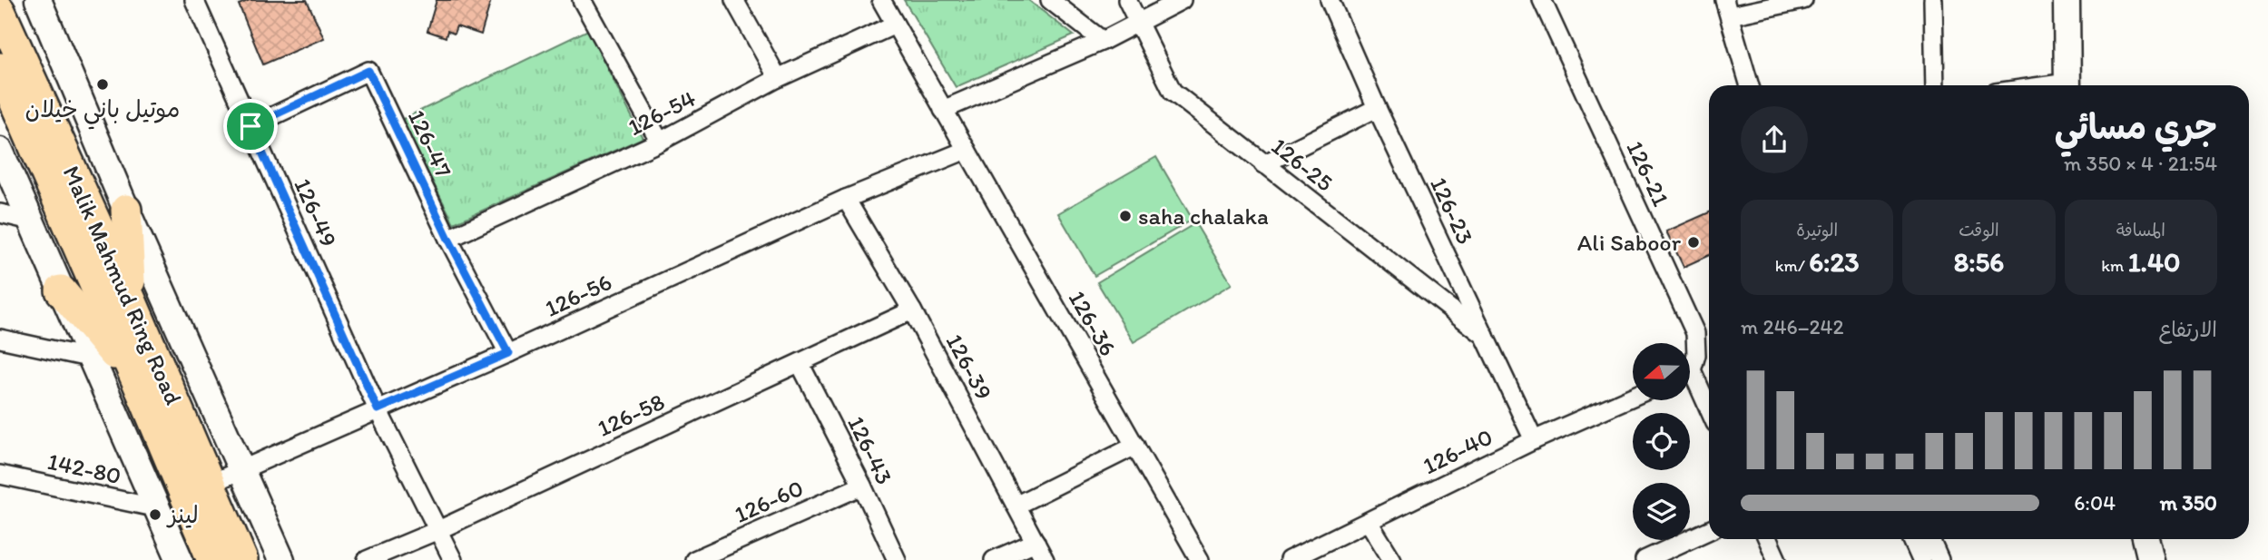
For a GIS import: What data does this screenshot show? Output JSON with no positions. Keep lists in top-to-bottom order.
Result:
{
  "streets": {
    "highway": ["Malik Mahmud Ring Road"],
    "street": [
      "126-54",
      "126-47",
      "126-25",
      "126-21",
      "126-23",
      "126-49",
      "126-56",
      "126-36",
      "126-39",
      "126-58",
      "126-43",
      "126-40",
      "142-80",
      "126-60"
    ]
  },
  "crossings": [
    ["126-54", "126-47"],
    ["126-54", "126-36"],
    ["126-47", "126-49"],
    ["126-47", "126-56"],
    ["126-25", "126-23"],
    ["126-23", "126-40"],
    ["126-49", "126-56"],
    ["126-49", "126-58"],
    ["Malik Mahmud Ring Road", "126-56"],
    ["126-56", "126-36"],
    ["126-56", "126-39"],
    ["126-39", "126-58"],
    ["126-58", "126-43"],
    ["126-43", "126-60"]
  ],
  "places": [
    "موتيل باني خيلان",
    "saha chalaka",
    "Ali Saboor",
    "لينز"
  ],
  "north": "left",
  "page": {
    "heading": ["جري مسائي", "21:54 · 4 × 350 m"],
    "stats": [
      ["المسافة", "1.40 km"],
      ["الوقت", "8:56"],
      ["الوتيرة", "6:23 /km"]
    ],
    "chart": ["الارتفاع", "242–246 m"],
    "list": [
      {
        "name": "350 m",
        "note": "6:04"
      }
    ]
  }
}
